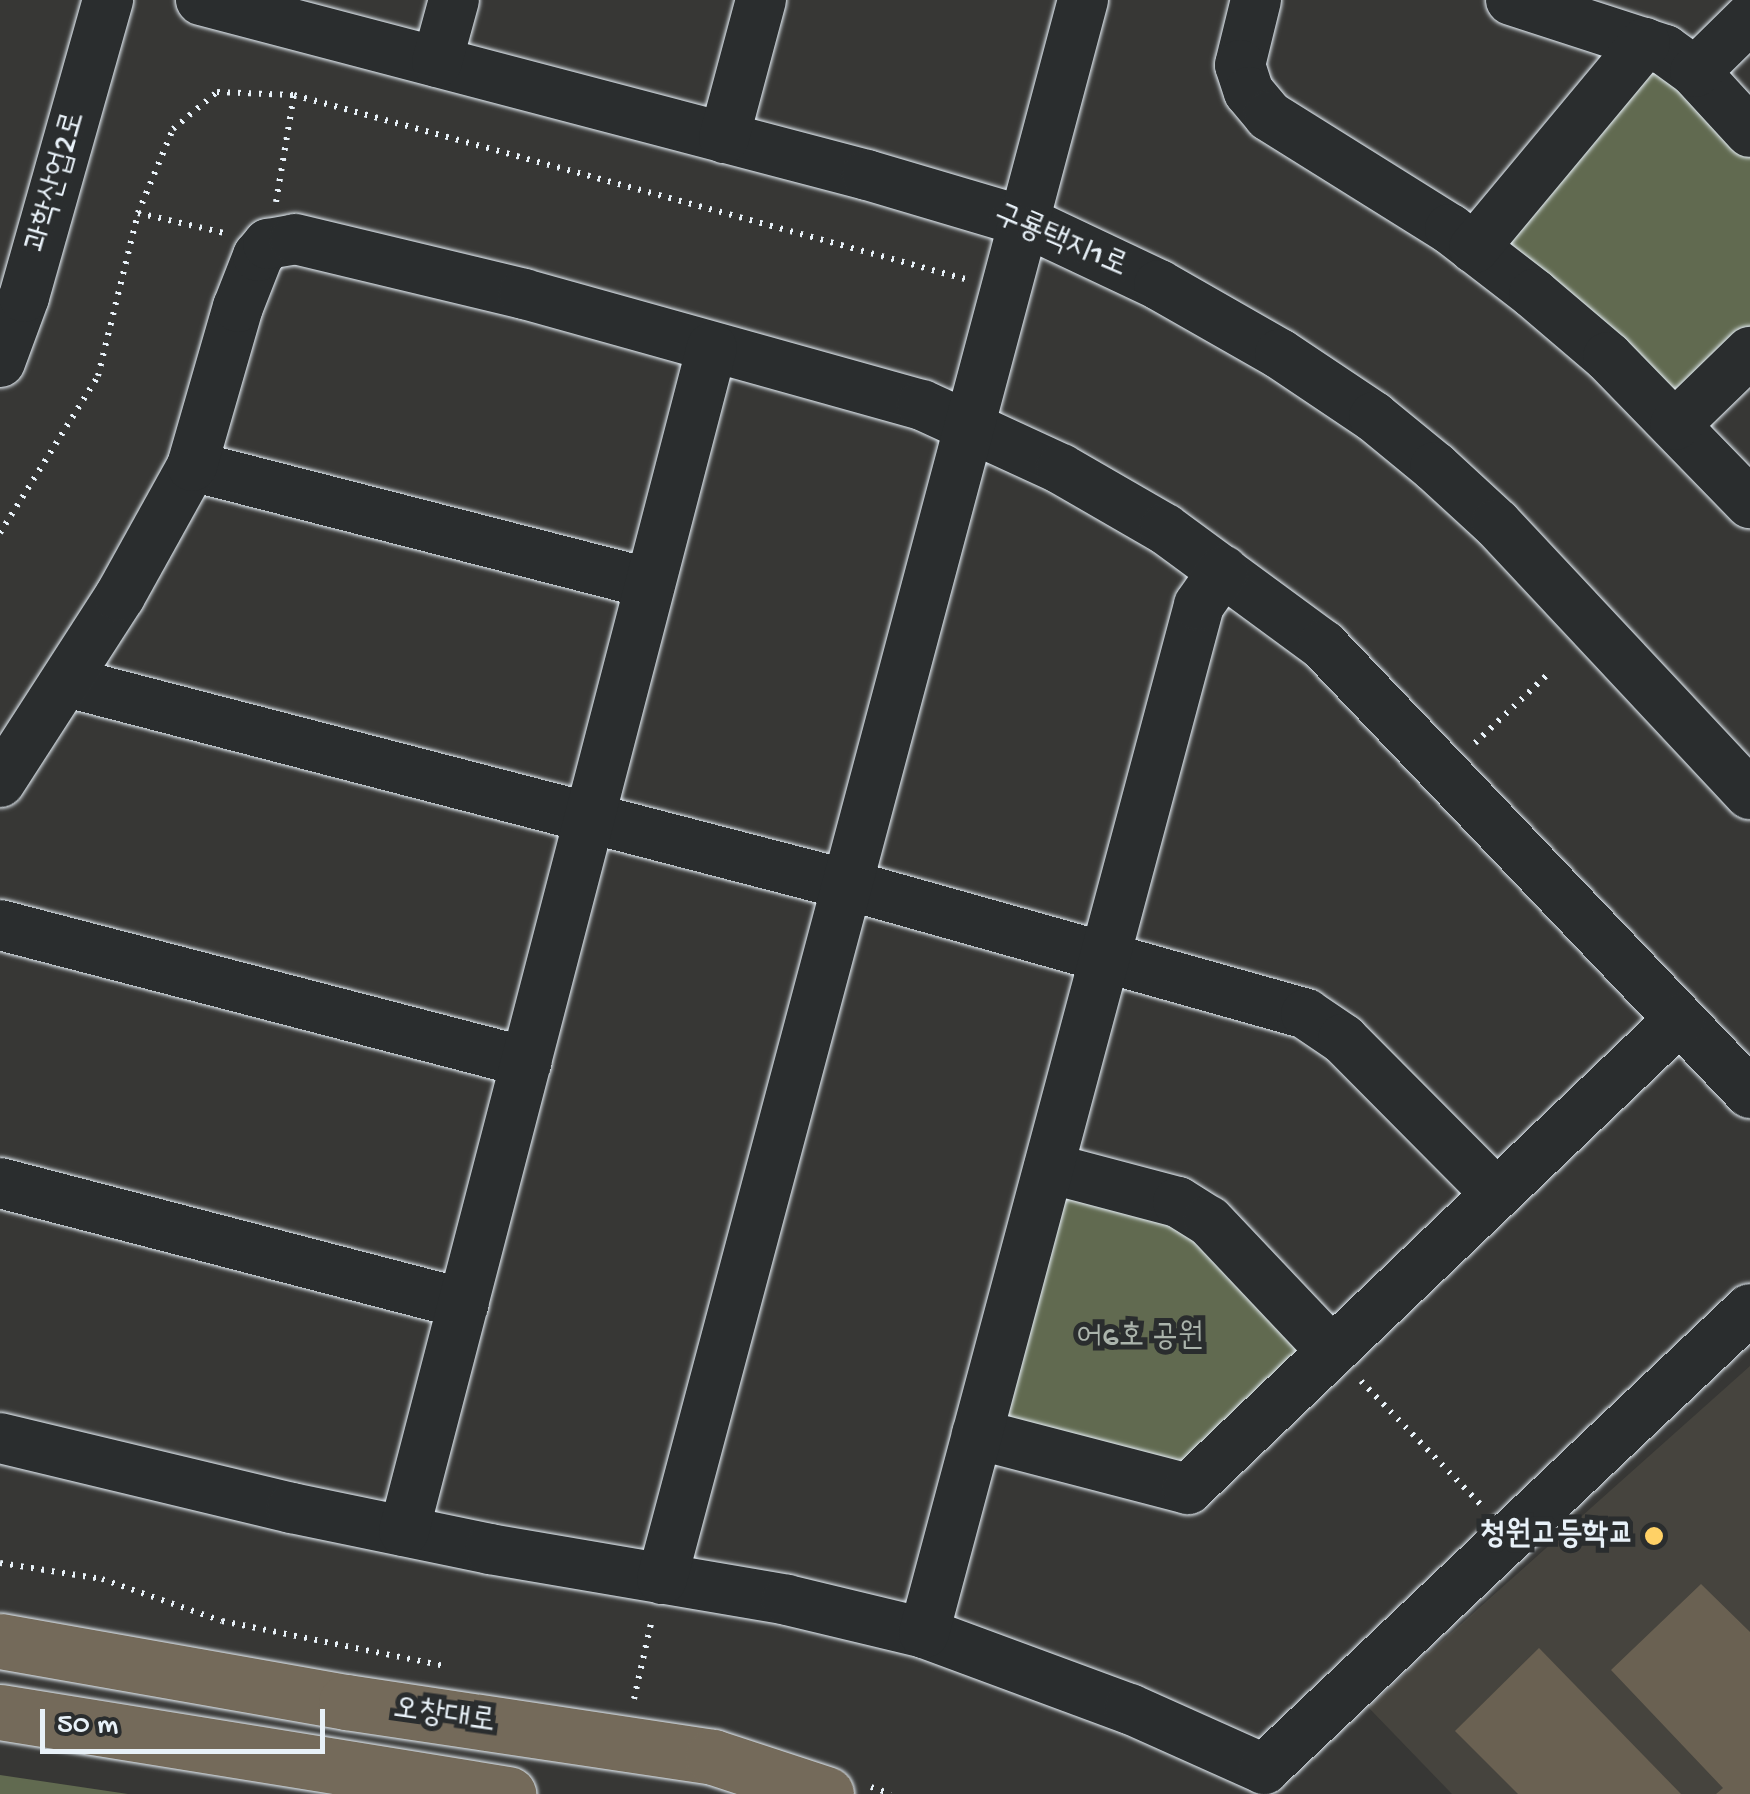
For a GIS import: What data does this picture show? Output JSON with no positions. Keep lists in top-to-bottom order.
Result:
{
  "streets": {
    "main road": ["오창대로"],
    "street": ["과학산업2로", "구룡택지1로"]
  },
  "parks": ["어6호 공원"],
  "places": ["청원고등학교"],
  "scale_bar": "50 m"
}
